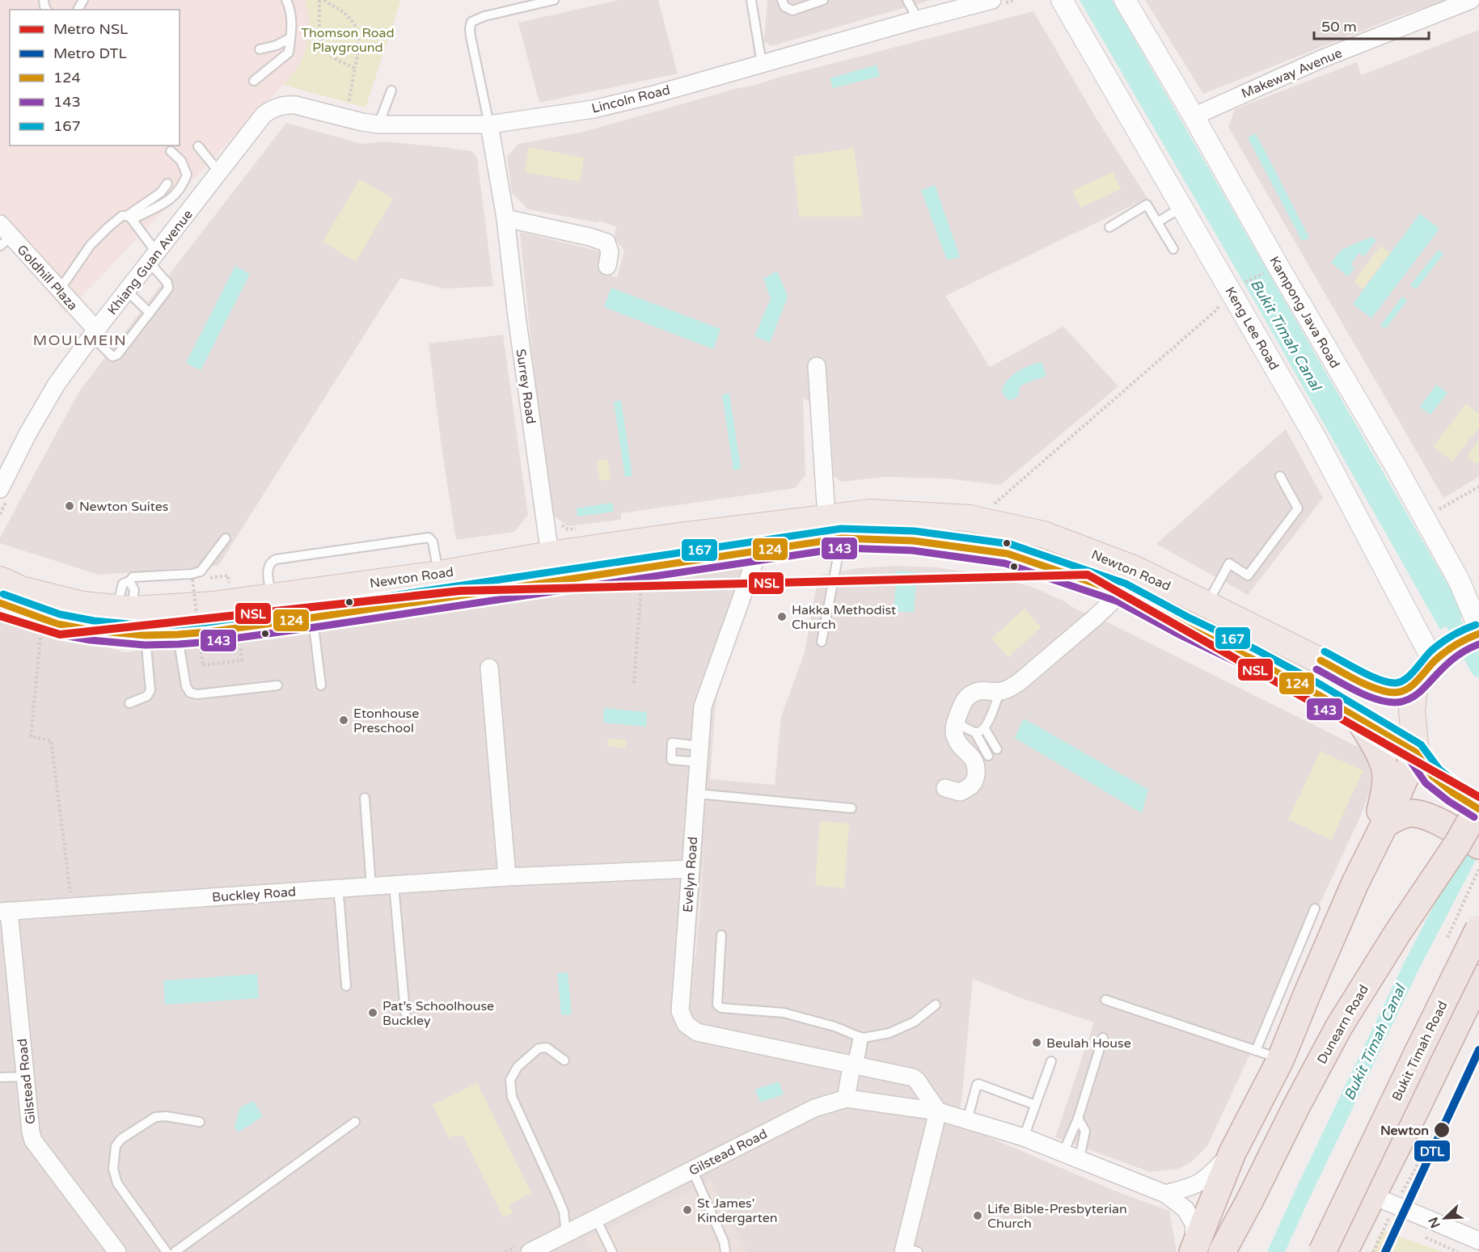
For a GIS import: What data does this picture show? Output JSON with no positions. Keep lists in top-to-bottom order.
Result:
{
  "streets": {
    "highway": ["Dunearn Road", "Bukit Timah Road"],
    "main road": ["Newton Road"],
    "street": [
      "Makeway Avenue",
      "Lincoln Road",
      "Khiang Guan Avenue",
      "Goldhill Plaza",
      "Kampong Java Road",
      "Keng Lee Road",
      "Surrey Road",
      "Evelyn Road",
      "Buckley Road",
      "Gilstead Road"
    ]
  },
  "crossings": [
    ["Makeway Avenue", "Kampong Java Road"],
    ["Lincoln Road", "Khiang Guan Avenue"],
    ["Lincoln Road", "Surrey Road"],
    ["Khiang Guan Avenue", "Goldhill Plaza"],
    ["Surrey Road", "Newton Road"],
    ["Newton Road", "Evelyn Road"],
    ["Evelyn Road", "Buckley Road"],
    ["Buckley Road", "Gilstead Road"]
  ],
  "districts": ["MOULMEIN"],
  "water": ["Bukit Timah Canal"],
  "parks": ["Thomson Road Playground"],
  "places": [
    "Newton Suites",
    "Hakka Methodist Church",
    "Etonhouse Preschool",
    "Pat’s Schoolhouse Buckley",
    "Beulah House",
    "Newton",
    "St James' Kindergarten",
    "Life Bible-Presbyterian Church"
  ],
  "lines": [
    "transit line 167",
    "transit line 124",
    "transit line 143",
    "metro line NSL",
    "metro line DTL"
  ],
  "legend": [
    "Metro NSL",
    "Metro DTL",
    "124",
    "143",
    "167"
  ],
  "scale_bar": "50 m",
  "north": "bottom left"
}
